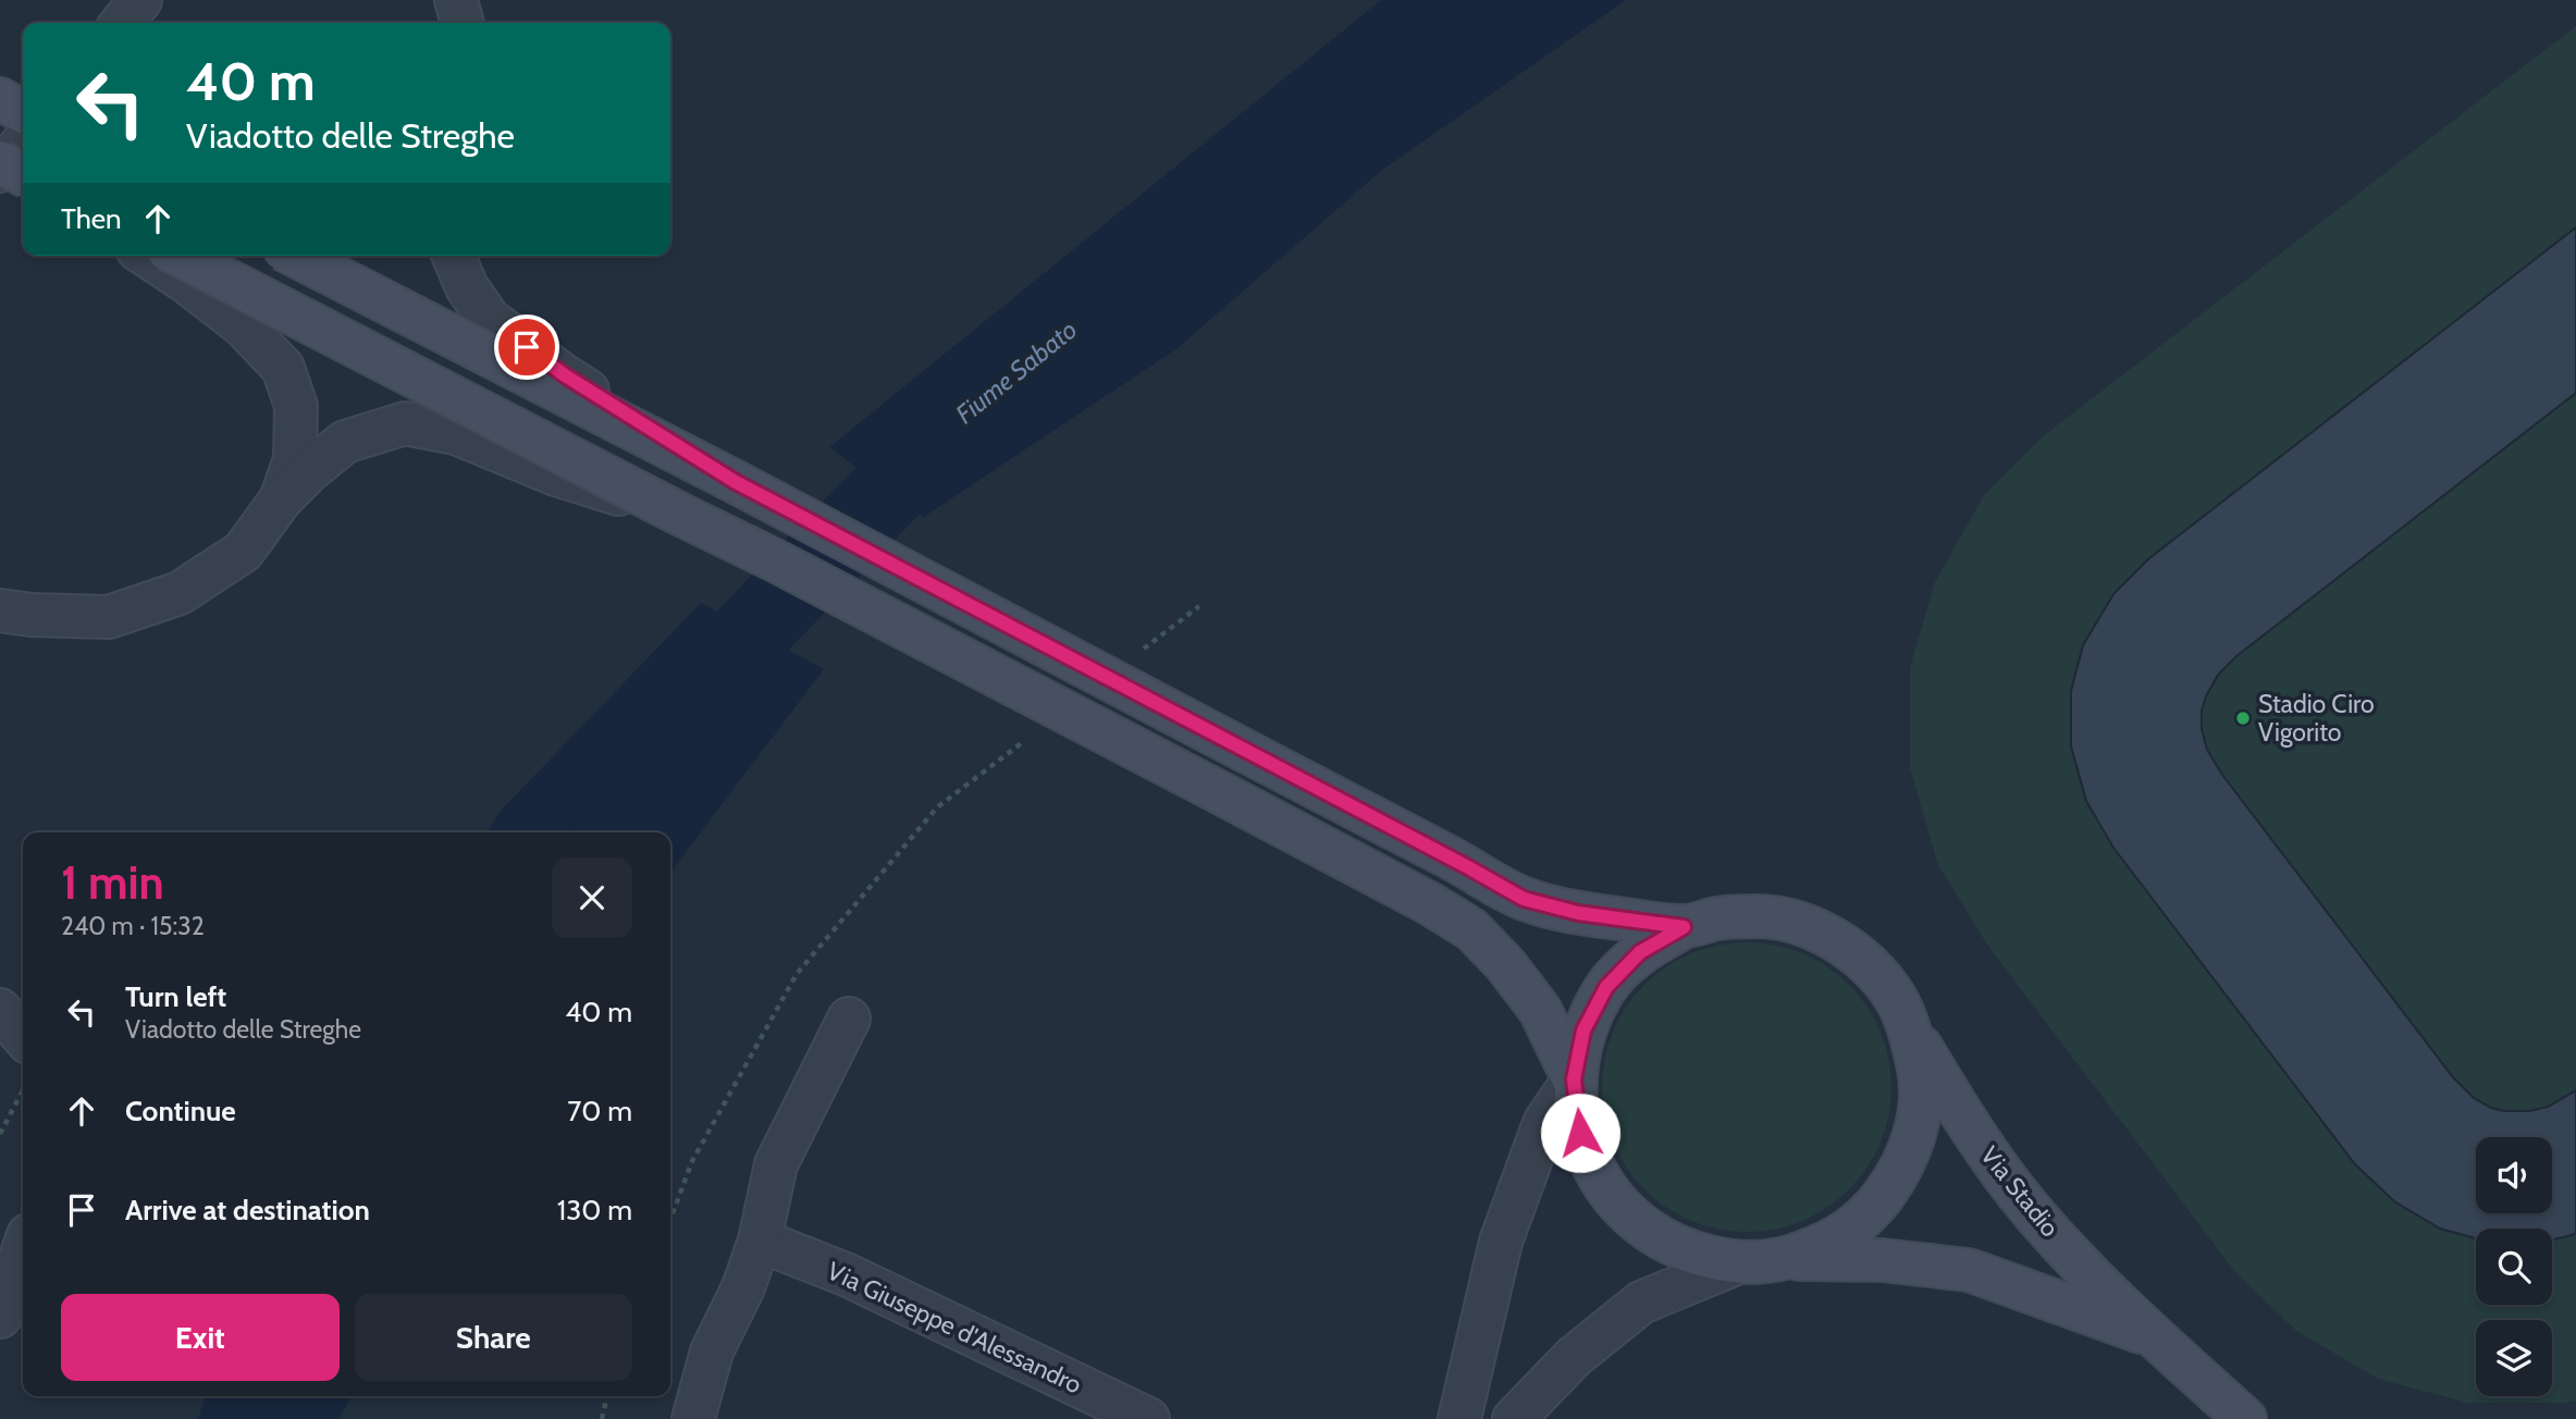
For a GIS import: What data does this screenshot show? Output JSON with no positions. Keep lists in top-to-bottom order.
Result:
{
  "streets": {
    "main road": ["Via Stadio"],
    "street": ["Via Giuseppe d'Alessandro"]
  },
  "water": ["Fiume Sabato"],
  "places": ["Stadio Ciro Vigorito"],
  "page": {
    "turn": ["40 m", "Viadotto delle Streghe"],
    "then": "Then",
    "heading": ["1 min", "240 m · 15:32"],
    "list": [
      {
        "name": "Turn left",
        "note": "Viadotto delle Streghe",
        "value": "40 m"
      },
      {
        "name": "Continue",
        "value": "70 m"
      },
      {
        "name": "Arrive at destination",
        "value": "130 m"
      }
    ],
    "buttons": ["Exit", "Share"]
  }
}
